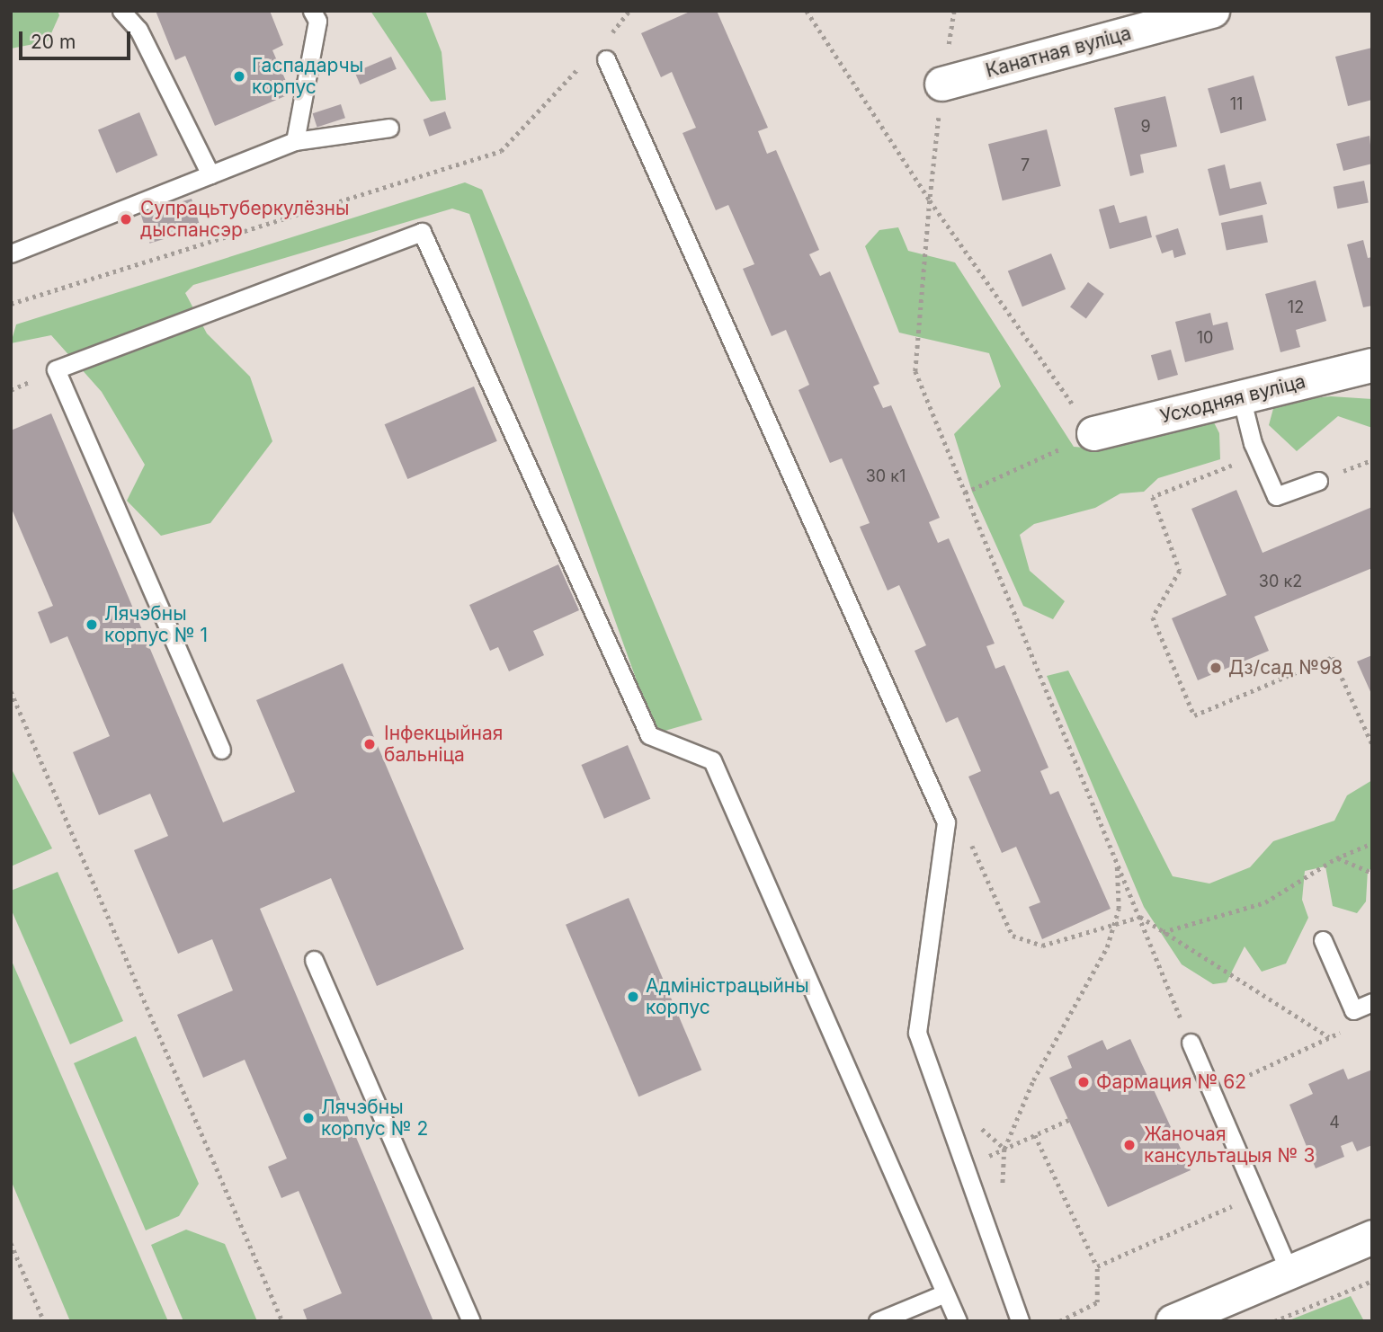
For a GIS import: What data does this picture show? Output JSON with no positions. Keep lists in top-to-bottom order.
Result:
{
  "streets": {
    "street": ["Канатная вуліца", "Усходняя вуліца"]
  },
  "places": [
    "Гаспадарчы корпус",
    "Супрацьтуберкулёзны дыспансэр",
    "Лячэбны корпус № 1",
    "Дз/сад №98",
    "Інфекцыйная бальніца",
    "Адміністрацыйны корпус",
    "Фармация № 62",
    "Лячэбны корпус № 2",
    "Жаночая кансультацыя № 3"
  ],
  "house_numbers": [
    "11",
    "9",
    "7",
    "12",
    "10",
    "30 к1",
    "30 к2",
    "4"
  ],
  "scale_bar": "20 m"
}
